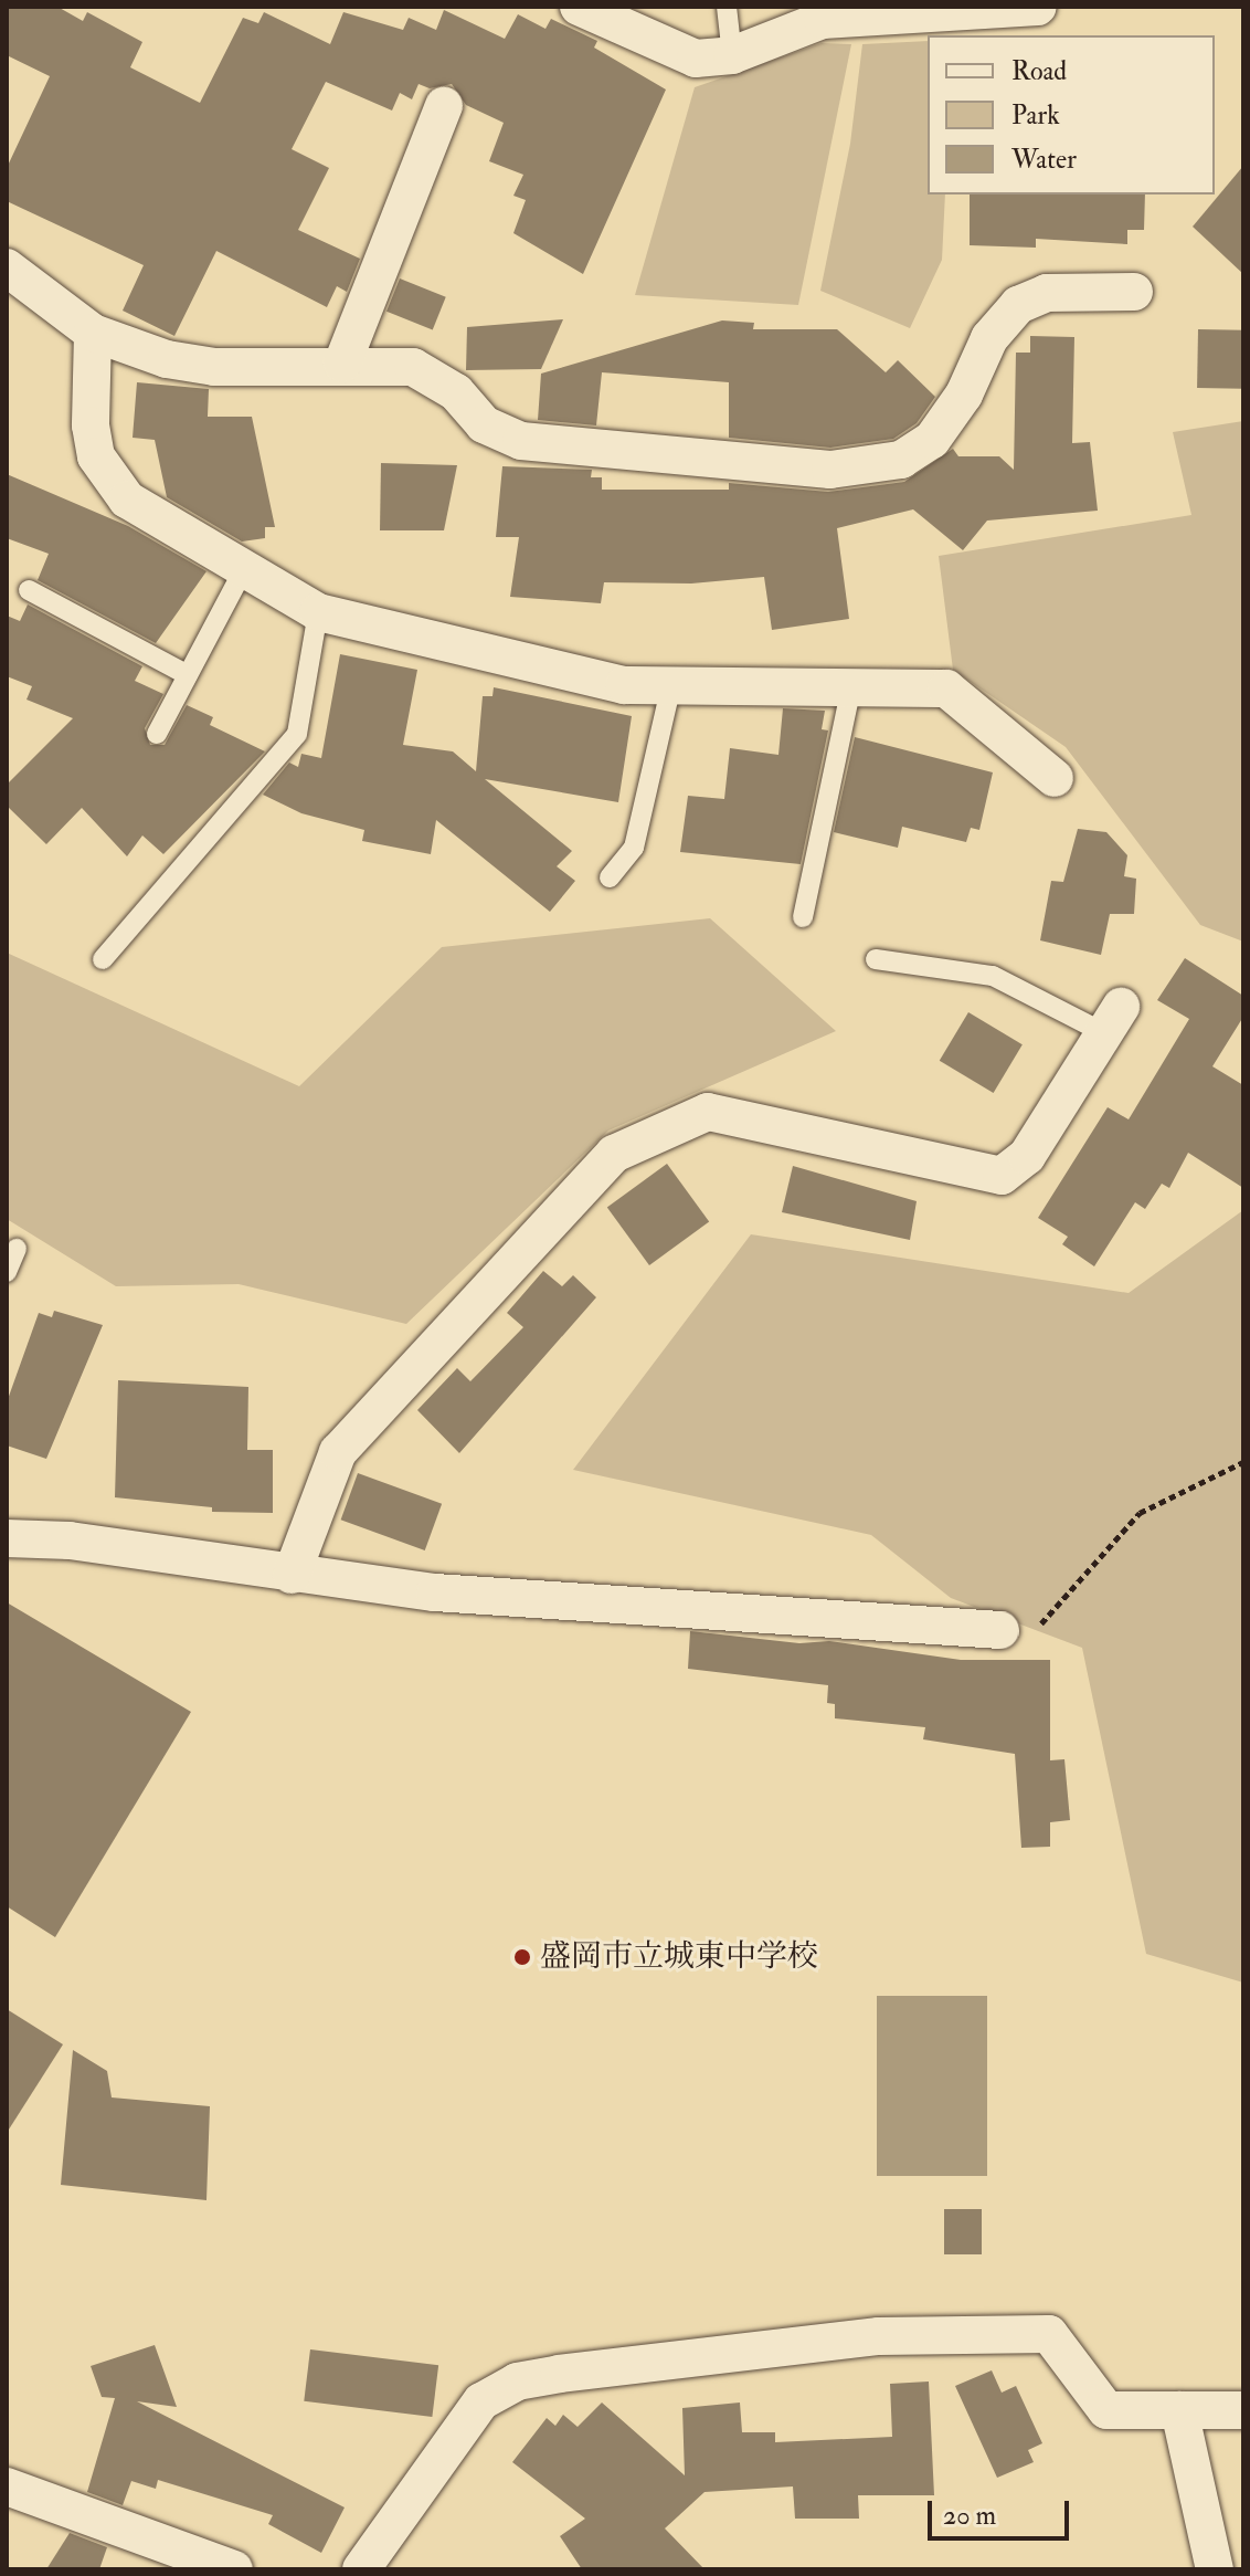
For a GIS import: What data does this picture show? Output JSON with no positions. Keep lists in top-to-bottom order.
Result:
{
  "places": ["盛岡市立城東中学校"],
  "legend": ["Road", "Park", "Water"],
  "scale_bar": "20 m"
}
